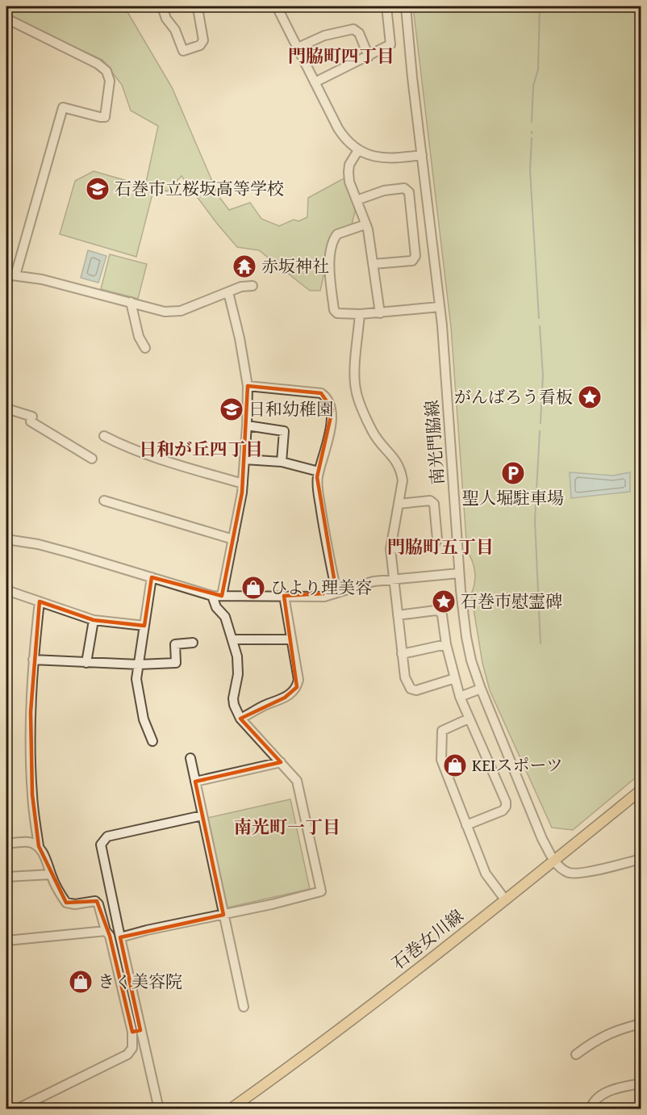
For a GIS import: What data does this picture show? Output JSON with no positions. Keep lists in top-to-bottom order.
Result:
{
  "streets": {
    "main road": ["石巻女川線"],
    "street": ["南光門脇線"]
  },
  "crossings": [
    ["南光門脇線", "石巻女川線"]
  ],
  "districts": [
    "門脇町四丁目",
    "日和が丘四丁目",
    "門脇町五丁目",
    "南光町一丁目"
  ],
  "places": {
    "school or university": ["石巻市立桜坂高等学校", "日和幼稚園"],
    "temple": ["赤坂神社"],
    "place": ["がんばろう看板", "石巻市慰霊碑"],
    "parking": ["聖人堀駐車場"],
    "shop": ["ひより理美容", "KEIスポーツ", "きく美容院"]
  }
}
